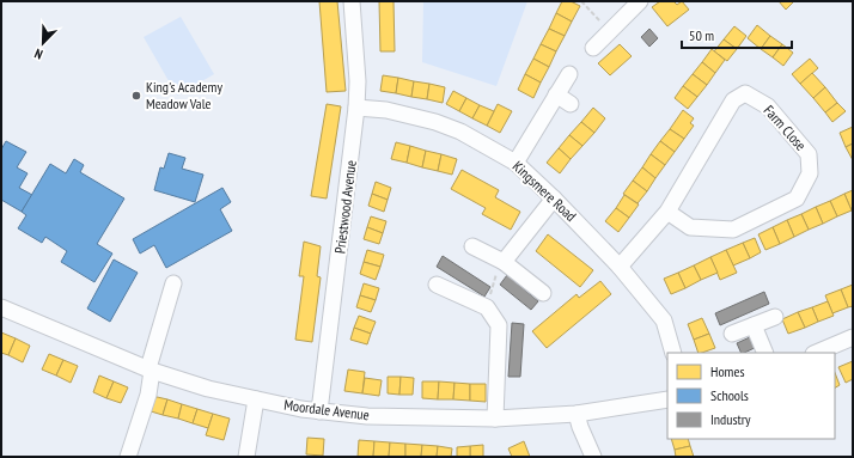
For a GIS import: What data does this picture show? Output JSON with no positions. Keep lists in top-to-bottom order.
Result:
{
  "streets": {
    "street": [
      "Farm Close",
      "Kingsmere Road",
      "Priestwood Avenue",
      "Moordale Avenue"
    ]
  },
  "crossings": [
    ["Farm Close", "Kingsmere Road"],
    ["Kingsmere Road", "Priestwood Avenue"],
    ["Priestwood Avenue", "Moordale Avenue"]
  ],
  "places": ["King's Academy Meadow Vale"],
  "legend": ["Homes", "Schools", "Industry"],
  "scale_bar": "50 m",
  "north": "bottom left"
}
